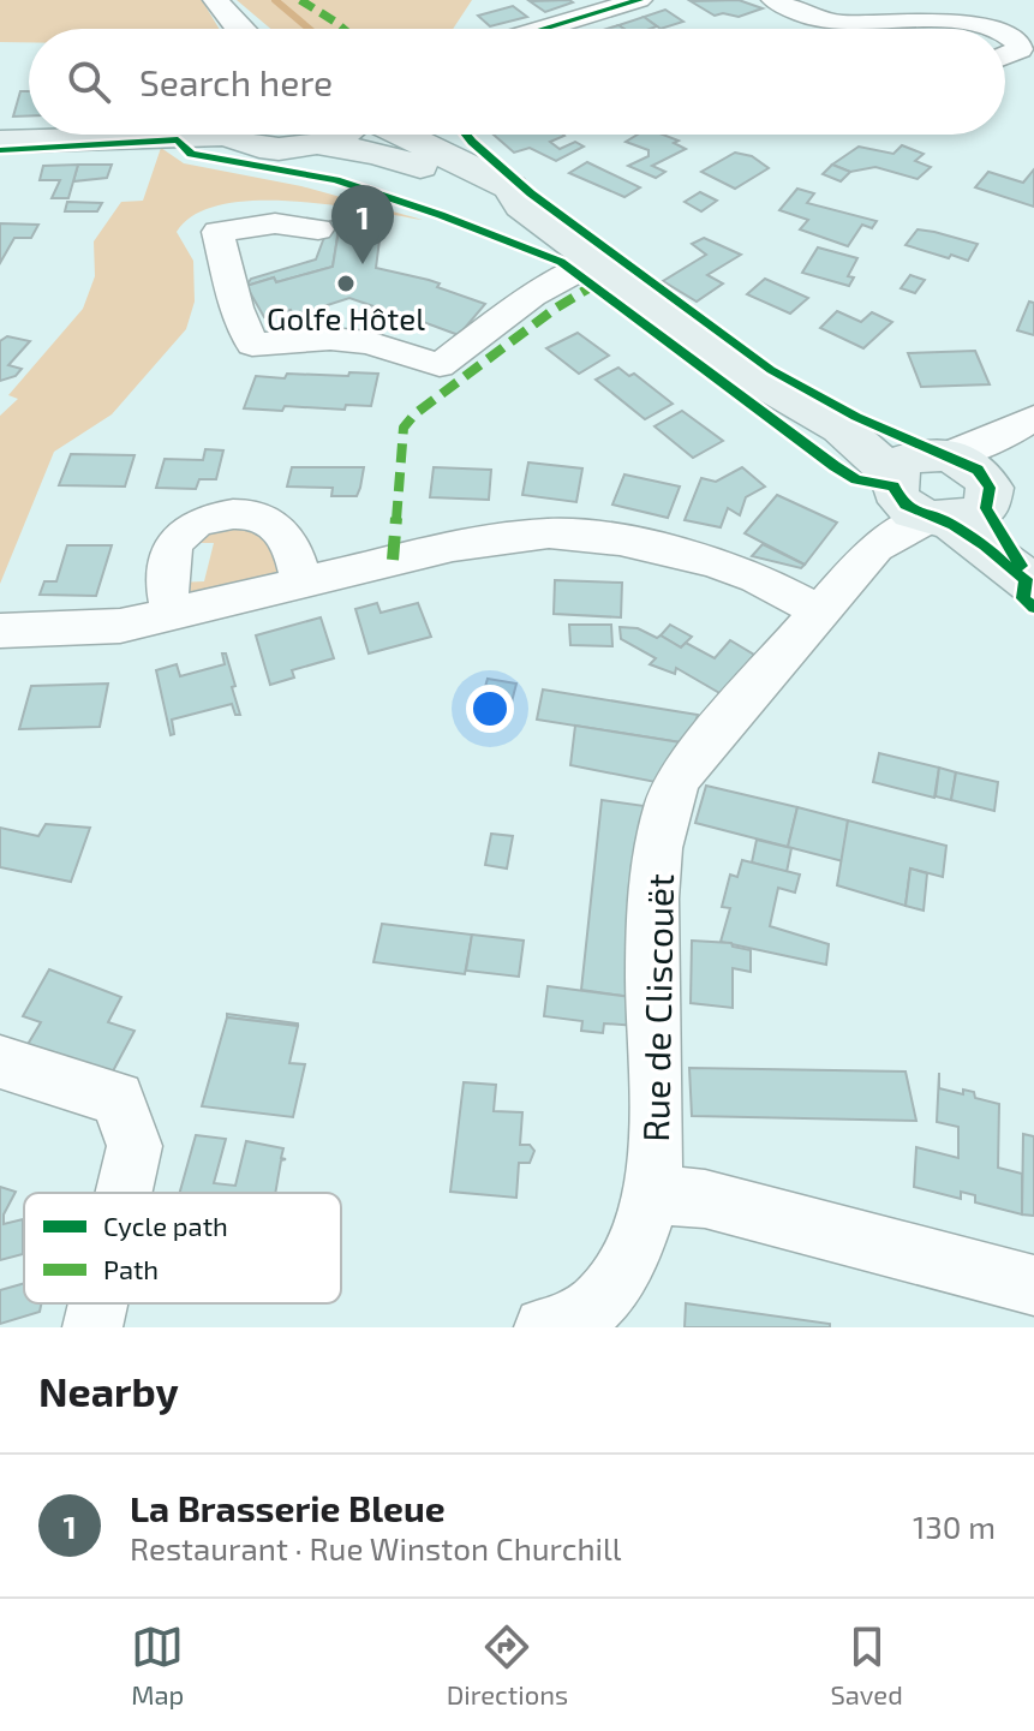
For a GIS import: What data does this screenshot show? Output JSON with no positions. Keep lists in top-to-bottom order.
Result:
{
  "streets": {
    "street": ["Rue de Cliscouët"]
  },
  "places": ["Golfe Hôtel"],
  "legend": ["Cycle path", "Path"],
  "page": {
    "search": "Search here",
    "pins": "1",
    "heading": "Nearby",
    "list": [
      {
        "mark": "1",
        "name": "La Brasserie Bleue",
        "note": "Restaurant · Rue Winston Churchill",
        "value": "130 m"
      }
    ],
    "nav": ["Map", "Directions", "Saved"]
  }
}
